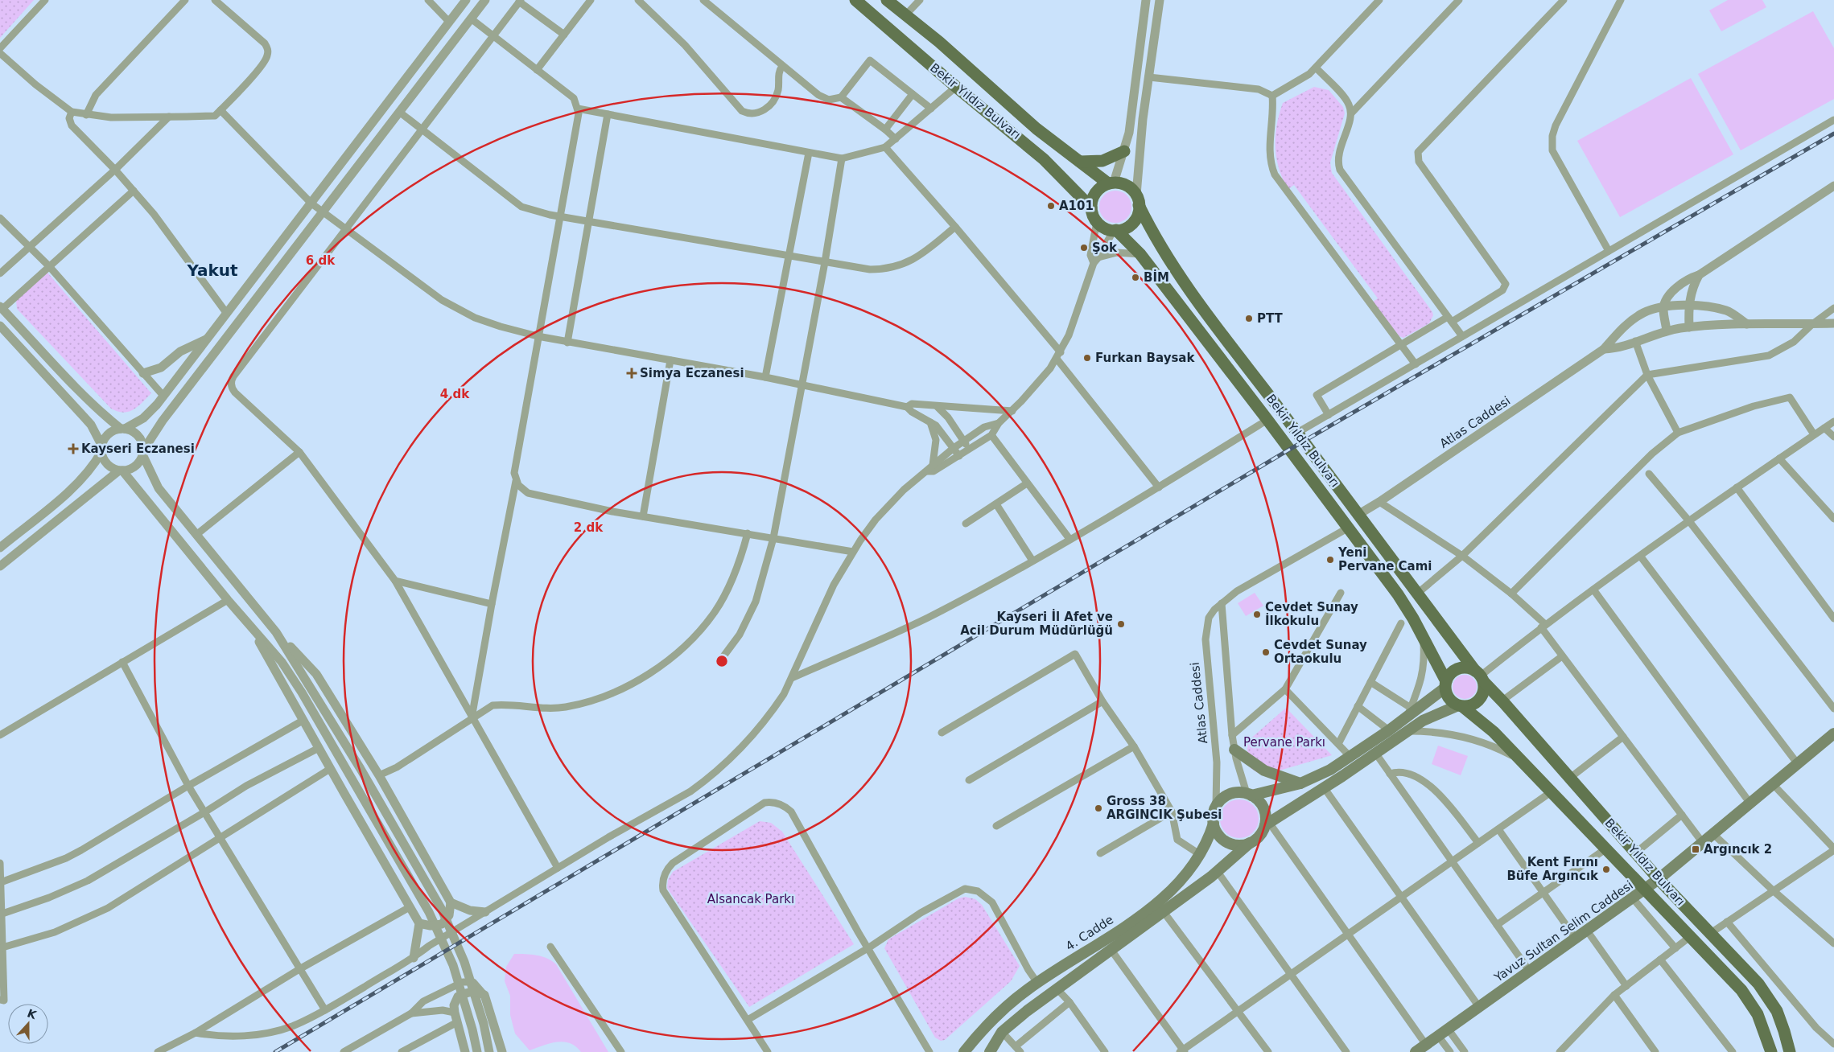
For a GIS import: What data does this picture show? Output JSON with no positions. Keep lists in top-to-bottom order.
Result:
{
  "streets": {
    "main road": ["Bekir Yıldız Bulvarı", "Yavuz Sultan Selim Caddesi", "4. Cadde"],
    "street": ["Atlas Caddesi"]
  },
  "crossings": [
    ["Bekir Yıldız Bulvarı", "Atlas Caddesi"],
    ["Bekir Yıldız Bulvarı", "Yavuz Sultan Selim Caddesi"],
    ["Atlas Caddesi", "4. Cadde"]
  ],
  "districts": ["Yakut"],
  "parks": ["Pervane Parkı", "Alsancak Parkı"],
  "places": {
    "other": [
      "A101",
      "Şok",
      "BİM",
      "PTT",
      "Furkan Baysak",
      "Yeni Pervane Cami",
      "Cevdet Sunay İlkokulu",
      "Kayseri İl Afet ve Acil Durum Müdürlüğü",
      "Cevdet Sunay Ortaokulu",
      "Gross 38 ARGINCIK Şubesi",
      "Kent Fırını Büfe Argıncık"
    ],
    "health": ["Simya Eczanesi", "Kayseri Eczanesi"],
    "transit": ["Argıncık 2"]
  },
  "north": "top",
  "rings": ["6 dk", "4 dk", "2 dk"]
}
